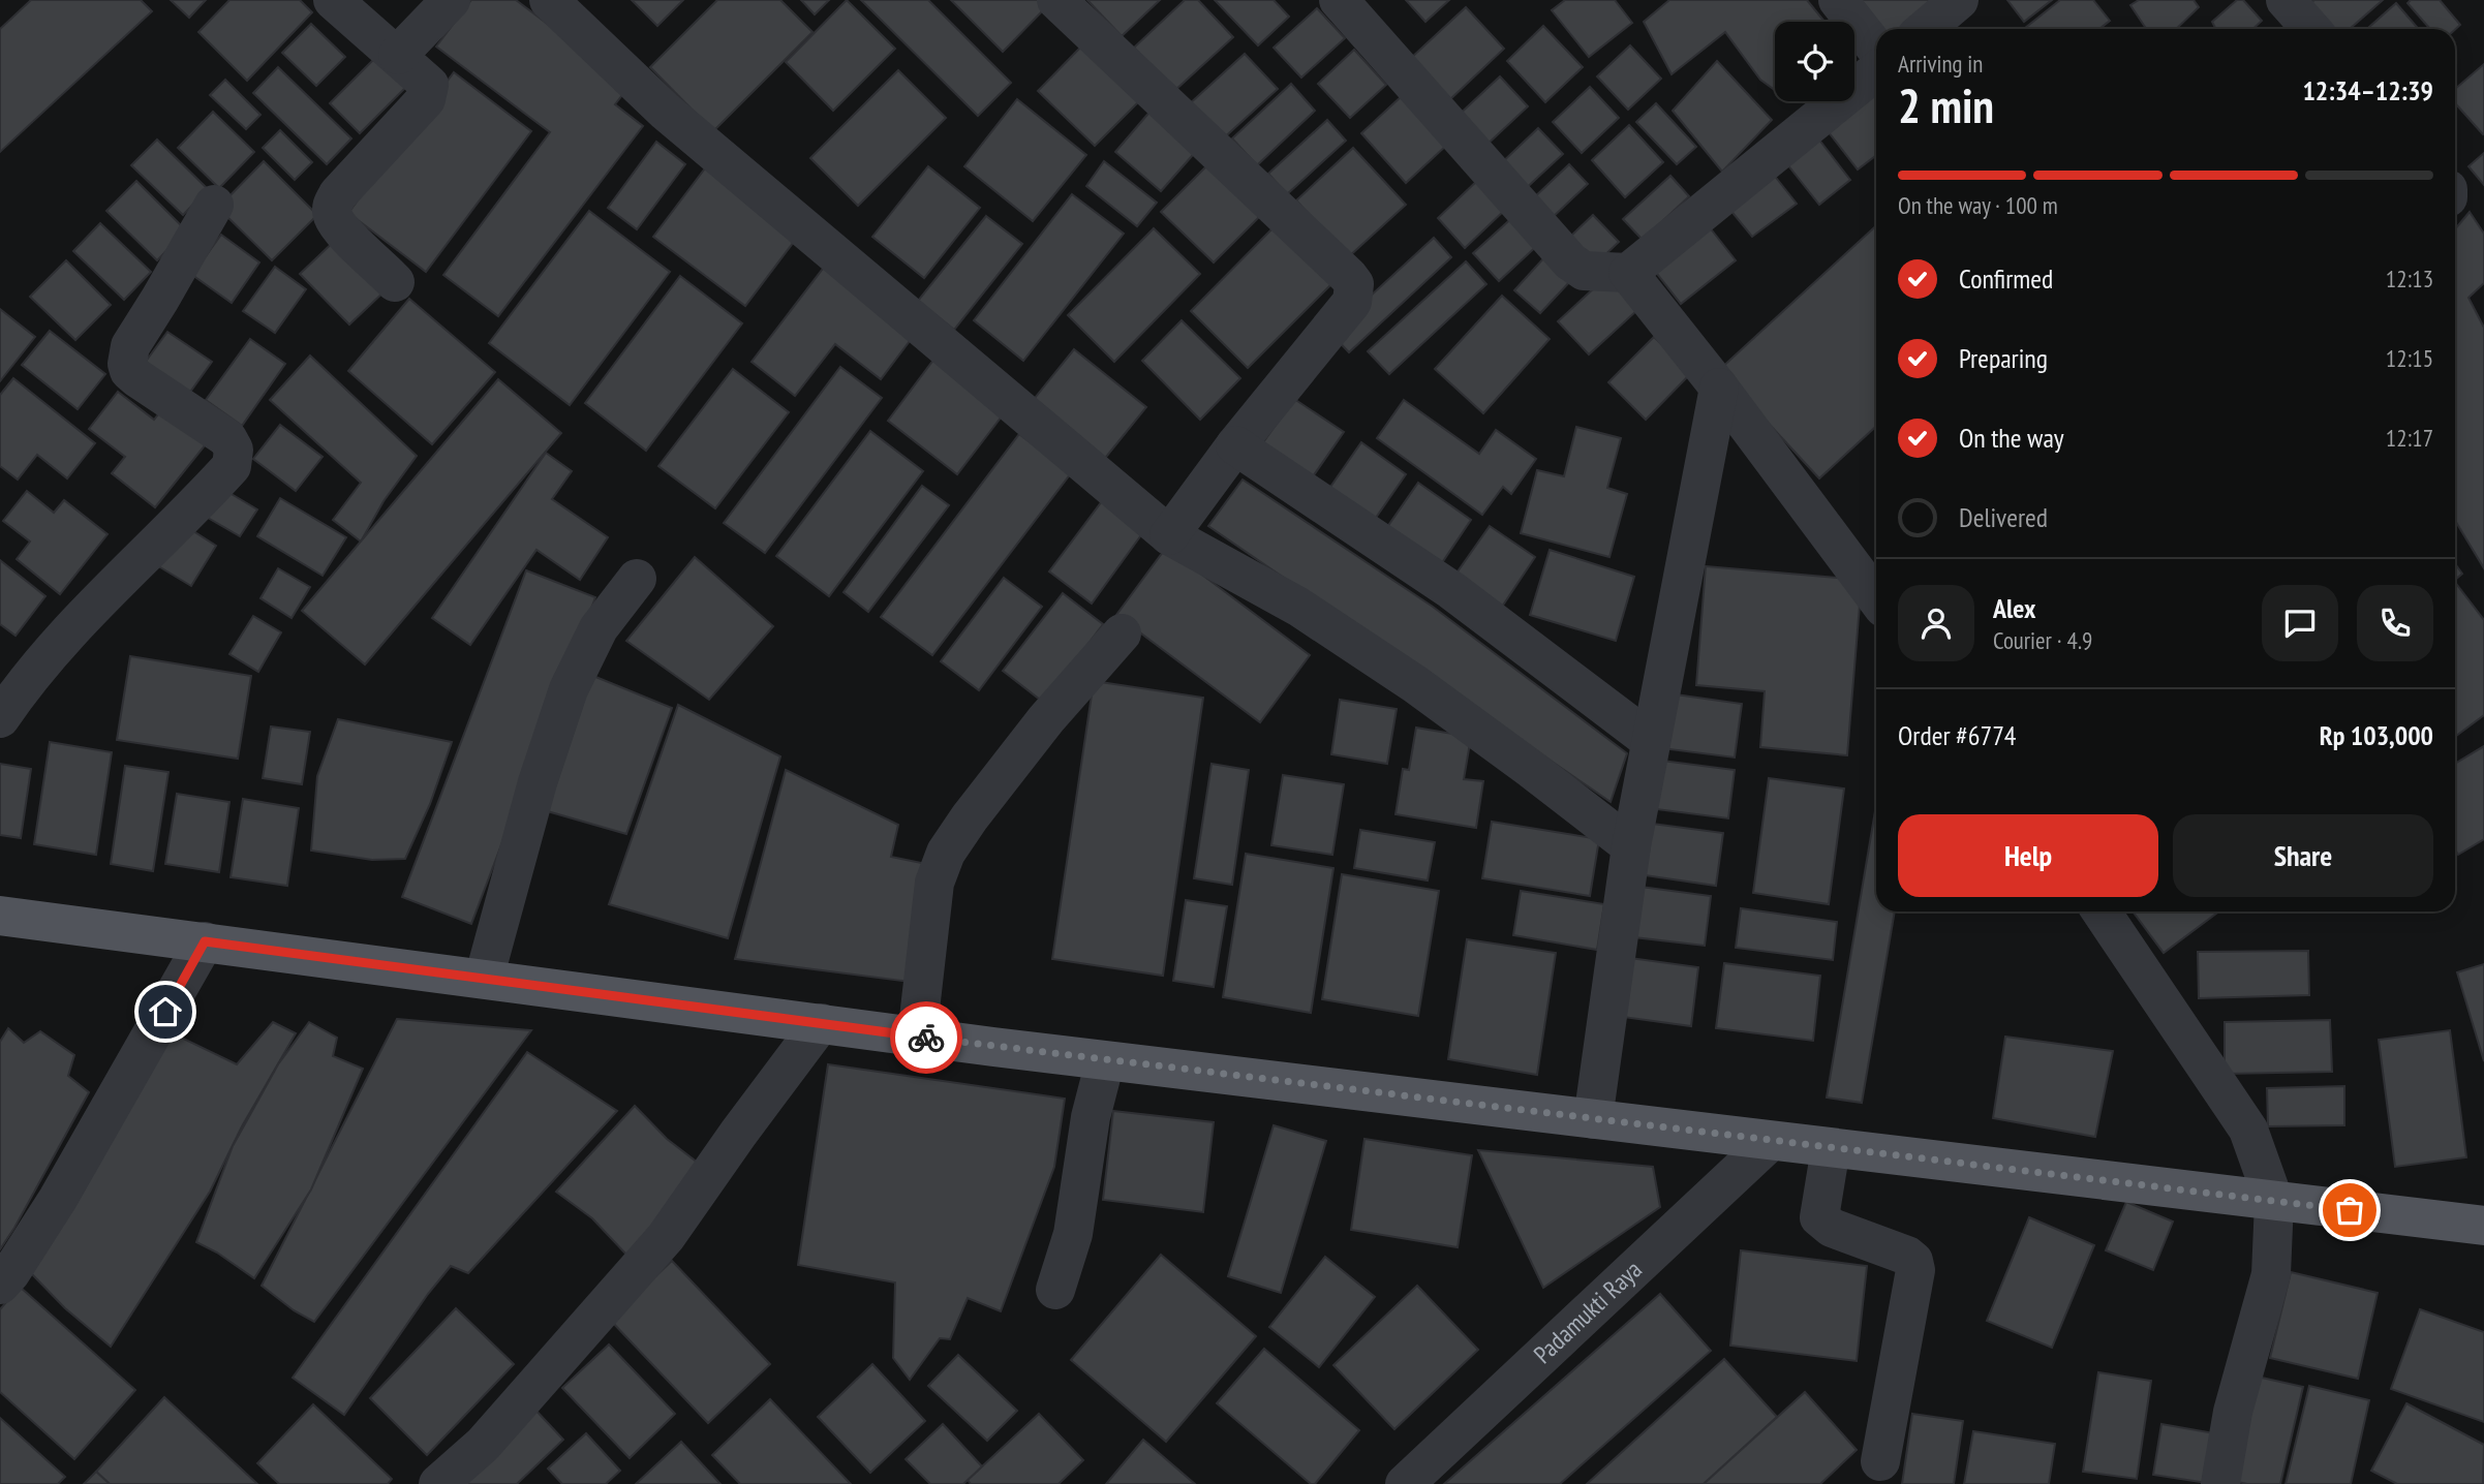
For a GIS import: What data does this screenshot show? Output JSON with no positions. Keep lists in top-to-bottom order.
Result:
{
  "streets": {
    "street": ["Padamukti Raya"]
  },
  "page": {
    "heading": ["2 min", "Arriving in", "12:34–12:39"],
    "panel": [
      "Alex",
      "Courier · 4.9",
      "Order #6774",
      "Rp 103,000"
    ],
    "bar": "On the way · 100 m",
    "list": [
      ["Confirmed", "12:13"],
      ["Preparing", "12:15"],
      ["On the way", "12:17"],
      "Delivered"
    ],
    "buttons": ["Help", "Share"]
  }
}
